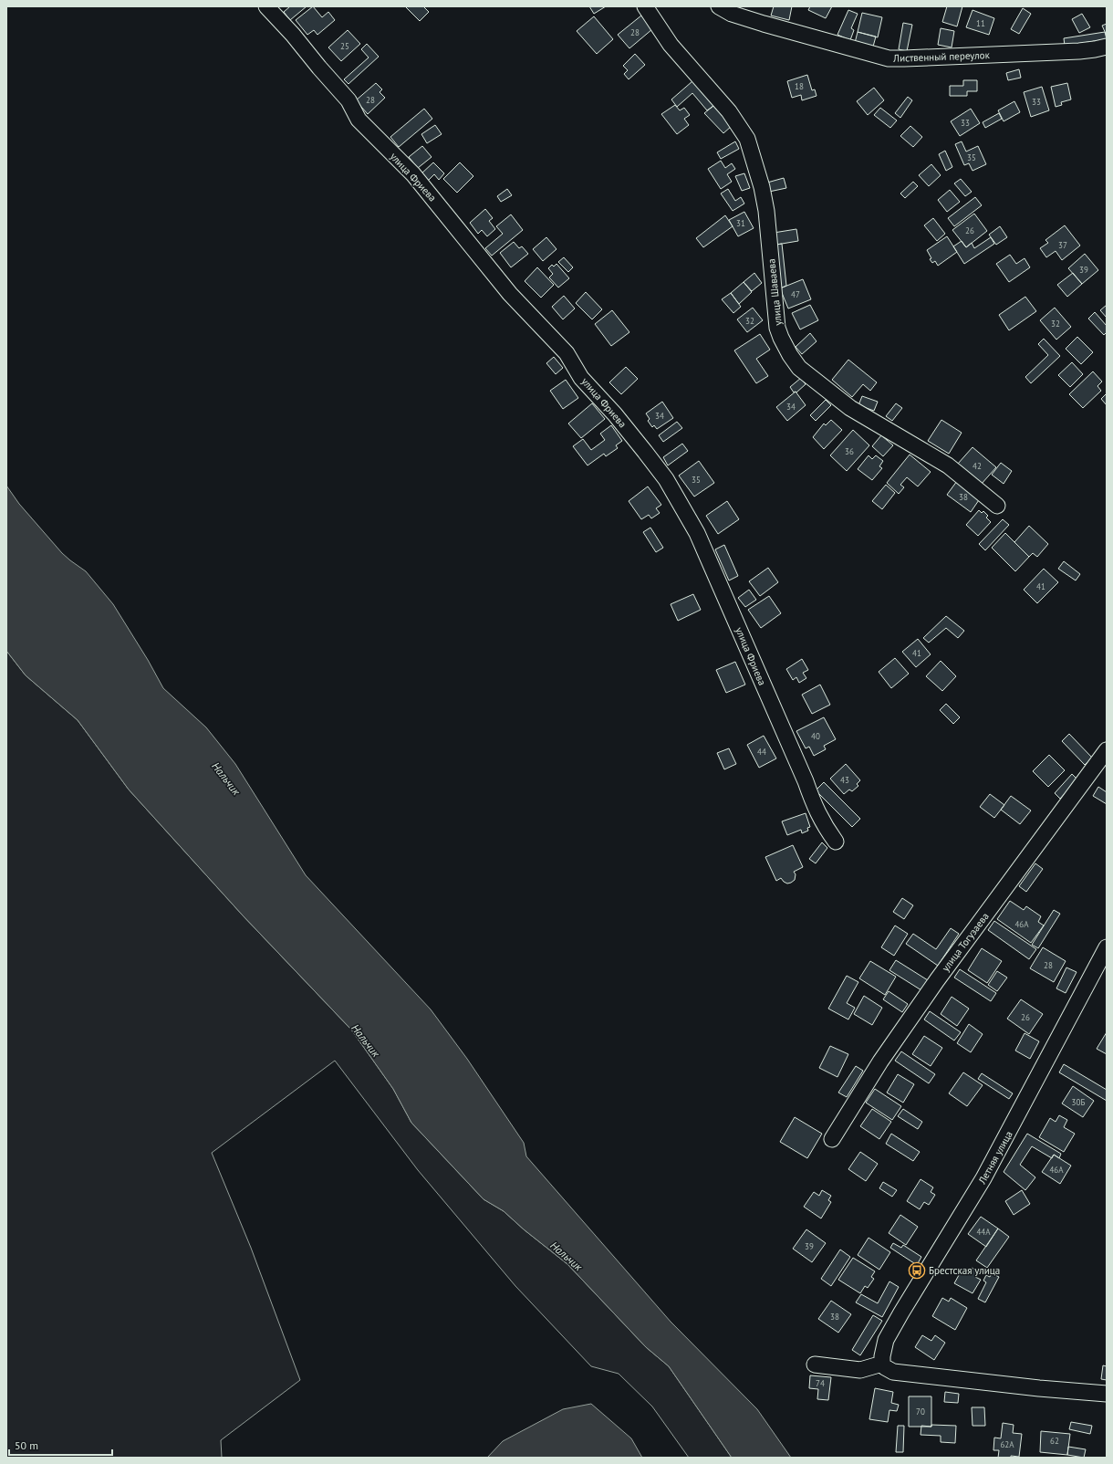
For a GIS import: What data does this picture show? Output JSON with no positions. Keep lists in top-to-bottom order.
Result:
{
  "streets": {
    "street": [
      "Лиственный переулок",
      "улица Фриева",
      "улица Шаваева",
      "улица Тогузаева",
      "Летняя улица"
    ]
  },
  "water": ["Нальчик"],
  "places": {
    "bus stop": ["Брестская улица"]
  },
  "house_numbers": [
    "11",
    "28",
    "25",
    "18",
    "28",
    "33",
    "33",
    "35",
    "31",
    "26",
    "37",
    "39",
    "47",
    "32",
    "32",
    "34",
    "34",
    "36",
    "42",
    "35",
    "38",
    "41",
    "41",
    "40",
    "44",
    "43",
    "46А",
    "28",
    "26",
    "30Б",
    "46А",
    "44А",
    "39",
    "38",
    "74",
    "70",
    "62",
    "62А"
  ],
  "scale_bar": "50 m"
}
